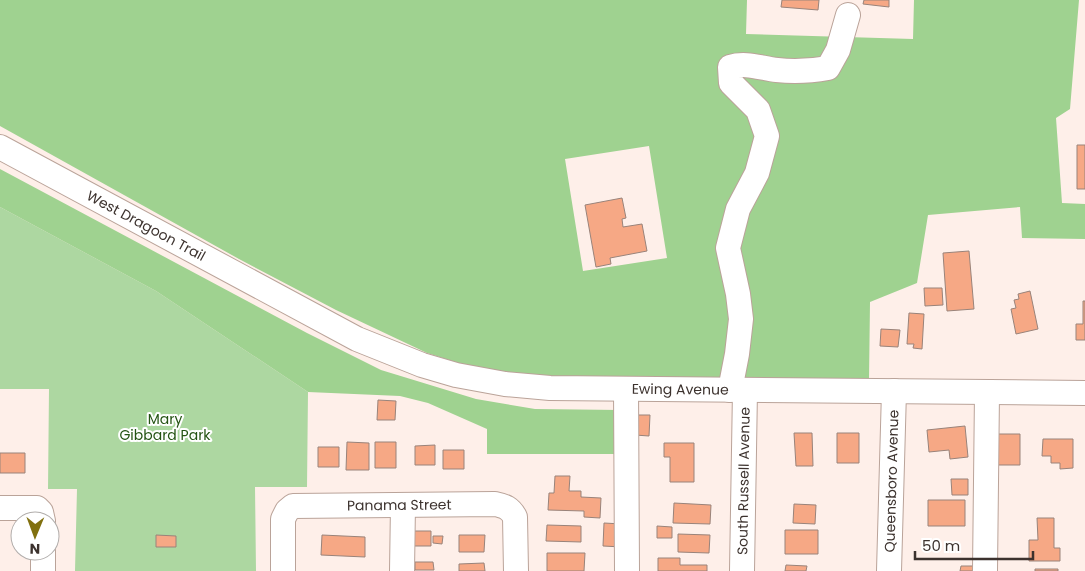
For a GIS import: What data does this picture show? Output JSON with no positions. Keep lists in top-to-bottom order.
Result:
{
  "streets": {
    "street": [
      "West Dragoon Trail",
      "Ewing Avenue",
      "South Russell Avenue",
      "Queensboro Avenue",
      "Panama Street"
    ]
  },
  "crossings": [
    ["West Dragoon Trail", "Ewing Avenue"],
    ["Ewing Avenue", "South Russell Avenue"],
    ["Ewing Avenue", "Queensboro Avenue"]
  ],
  "parks": ["Mary Gibbard Park"],
  "scale_bar": "50 m",
  "north": "bottom"
}
